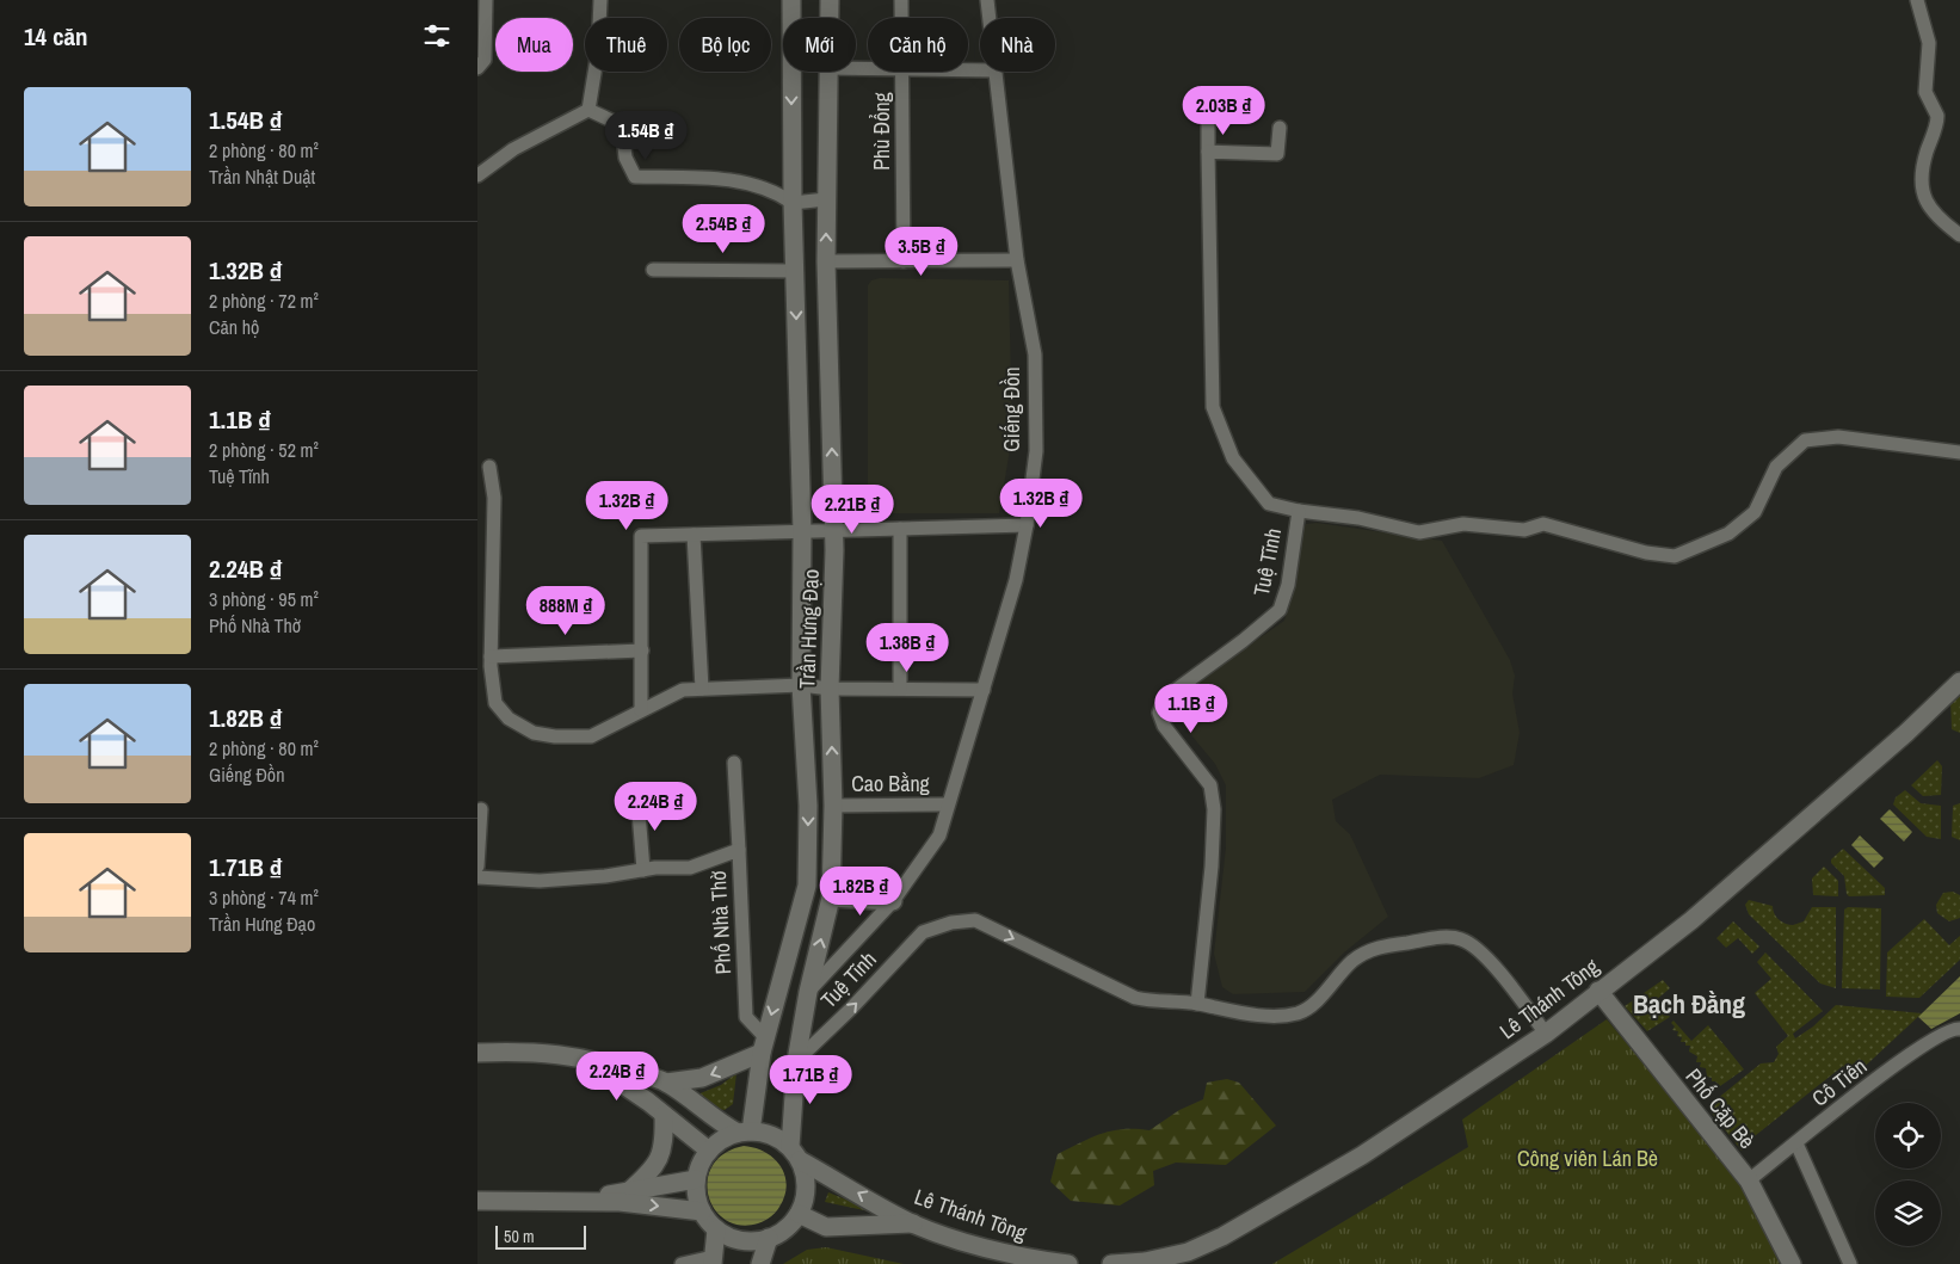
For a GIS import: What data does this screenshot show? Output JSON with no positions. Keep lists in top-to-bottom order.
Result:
{
  "streets": {
    "main road": ["Trần Hưng Đạo", "Lê Thánh Tông", "Phố Cặp Bè"],
    "street": [
      "Phù Đổng",
      "Giếng Đồn",
      "Tuệ Tĩnh",
      "Cao Bằng",
      "Phố Nhà Thờ",
      "Cô Tiên"
    ]
  },
  "crossings": [
    ["Giếng Đồn", "Trần Hưng Đạo"],
    ["Giếng Đồn", "Cao Bằng"],
    ["Tuệ Tĩnh", "Trần Hưng Đạo"],
    ["Tuệ Tĩnh", "Lê Thánh Tông"],
    ["Trần Hưng Đạo", "Cao Bằng"],
    ["Trần Hưng Đạo", "Phố Nhà Thờ"],
    ["Trần Hưng Đạo", "Lê Thánh Tông"],
    ["Lê Thánh Tông", "Phố Cặp Bè"],
    ["Cô Tiên", "Phố Cặp Bè"]
  ],
  "districts": ["Bạch Đằng"],
  "parks": ["Công viên Lán Bè"],
  "scale_bar": "50 m",
  "page": {
    "heading": "14 căn",
    "chip": [
      "Mua",
      "Thuê",
      "Bộ lọc",
      "Mới",
      "Căn hộ",
      "Nhà"
    ],
    "list": [
      {
        "name": "1.54B ₫",
        "note": "2 phòng · 80 m² · Trần Nhật Duật"
      },
      {
        "name": "1.32B ₫",
        "note": "2 phòng · 72 m² · Căn hộ"
      },
      {
        "name": "1.1B ₫",
        "note": "2 phòng · 52 m² · Tuệ Tĩnh"
      },
      {
        "name": "2.24B ₫",
        "note": "3 phòng · 95 m² · Phố Nhà Thờ"
      },
      {
        "name": "1.82B ₫",
        "note": "2 phòng · 80 m² · Giếng Đồn"
      },
      {
        "name": "1.71B ₫",
        "note": "3 phòng · 74 m² · Trần Hưng Đạo"
      }
    ],
    "price": [
      "2.03B ₫",
      "1.54B ₫",
      "2.54B ₫",
      "3.5B ₫",
      "1.32B ₫",
      "1.32B ₫",
      "2.21B ₫",
      "888M ₫",
      "1.38B ₫",
      "1.1B ₫",
      "2.24B ₫",
      "1.82B ₫",
      "2.24B ₫",
      "1.71B ₫"
    ],
    "scale": "50 m"
  }
}
